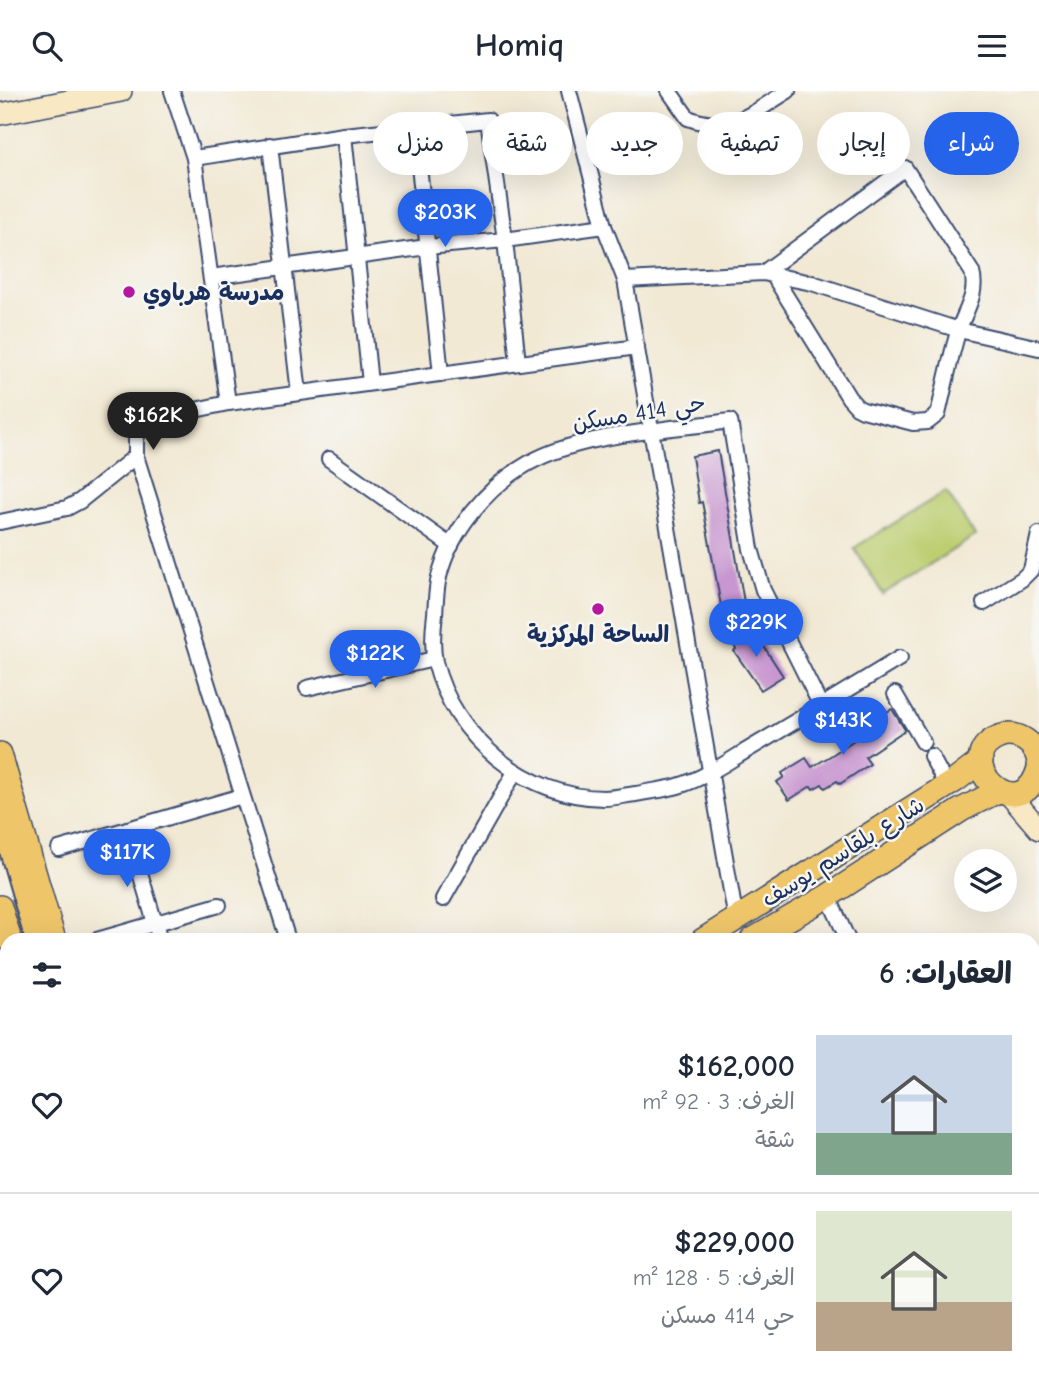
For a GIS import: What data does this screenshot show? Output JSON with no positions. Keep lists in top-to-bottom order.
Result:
{
  "streets": {
    "main road": ["شارع بلقاسم يوسف"],
    "street": ["حي 414 مسكن"]
  },
  "places": ["مدرسة هرباوي", "الساحة المركزية"],
  "page": {
    "header": "Homiq",
    "chip": [
      "شراء",
      "إيجار",
      "تصفية",
      "جديد",
      "شقة",
      "منزل"
    ],
    "price": [
      "$203K",
      "$162K",
      "$229K",
      "$122K",
      "$143K",
      "$117K"
    ],
    "heading": "العقارات: 6",
    "list": [
      {
        "name": "$162,000",
        "note": "الغرف: 3 · 92 m² · شقة"
      },
      {
        "name": "$229,000",
        "note": "الغرف: 5 · 128 m² · حي 414 مسكن"
      }
    ]
  }
}
